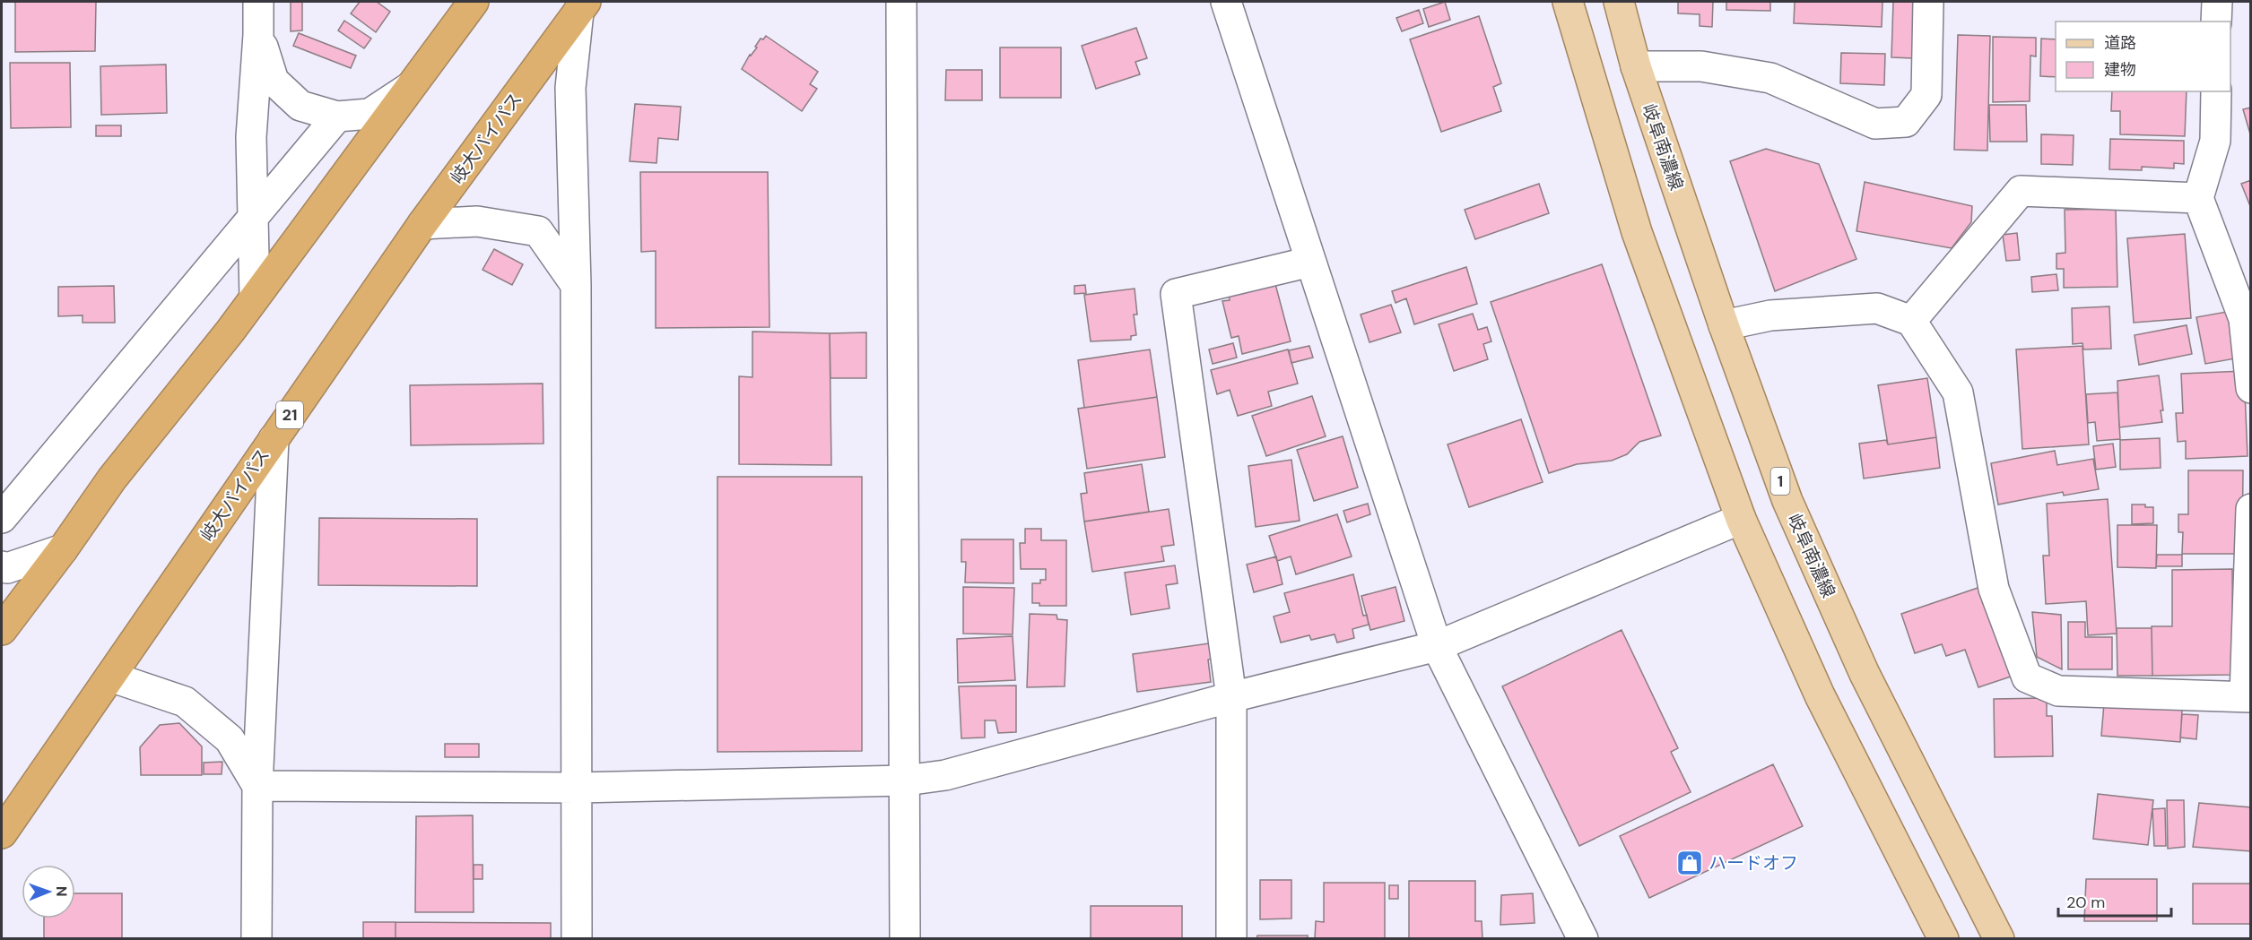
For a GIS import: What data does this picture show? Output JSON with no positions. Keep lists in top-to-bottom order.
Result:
{
  "streets": {
    "highway": ["岐大バイパス", "21"],
    "main road": ["岐阜南濃線", "1"]
  },
  "places": {
    "shop": ["ハードオフ"]
  },
  "legend": ["道路", "建物"],
  "scale_bar": "20 m",
  "north": "right"
}
